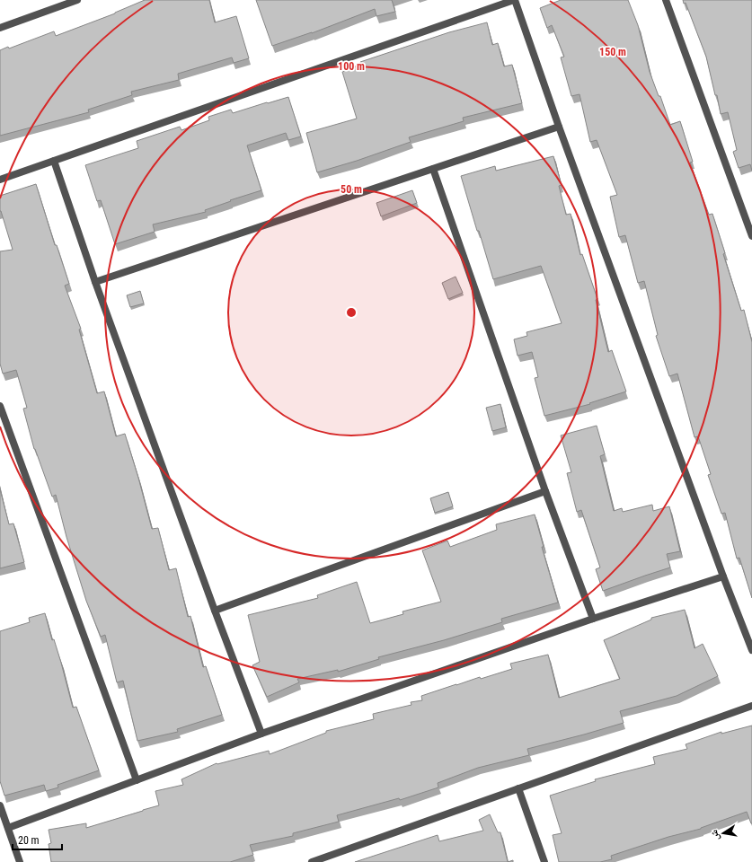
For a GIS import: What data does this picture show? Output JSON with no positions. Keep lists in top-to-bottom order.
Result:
{
  "scale_bar": "20 m",
  "north": "left",
  "rings": ["150 m", "100 m", "50 m"]
}
